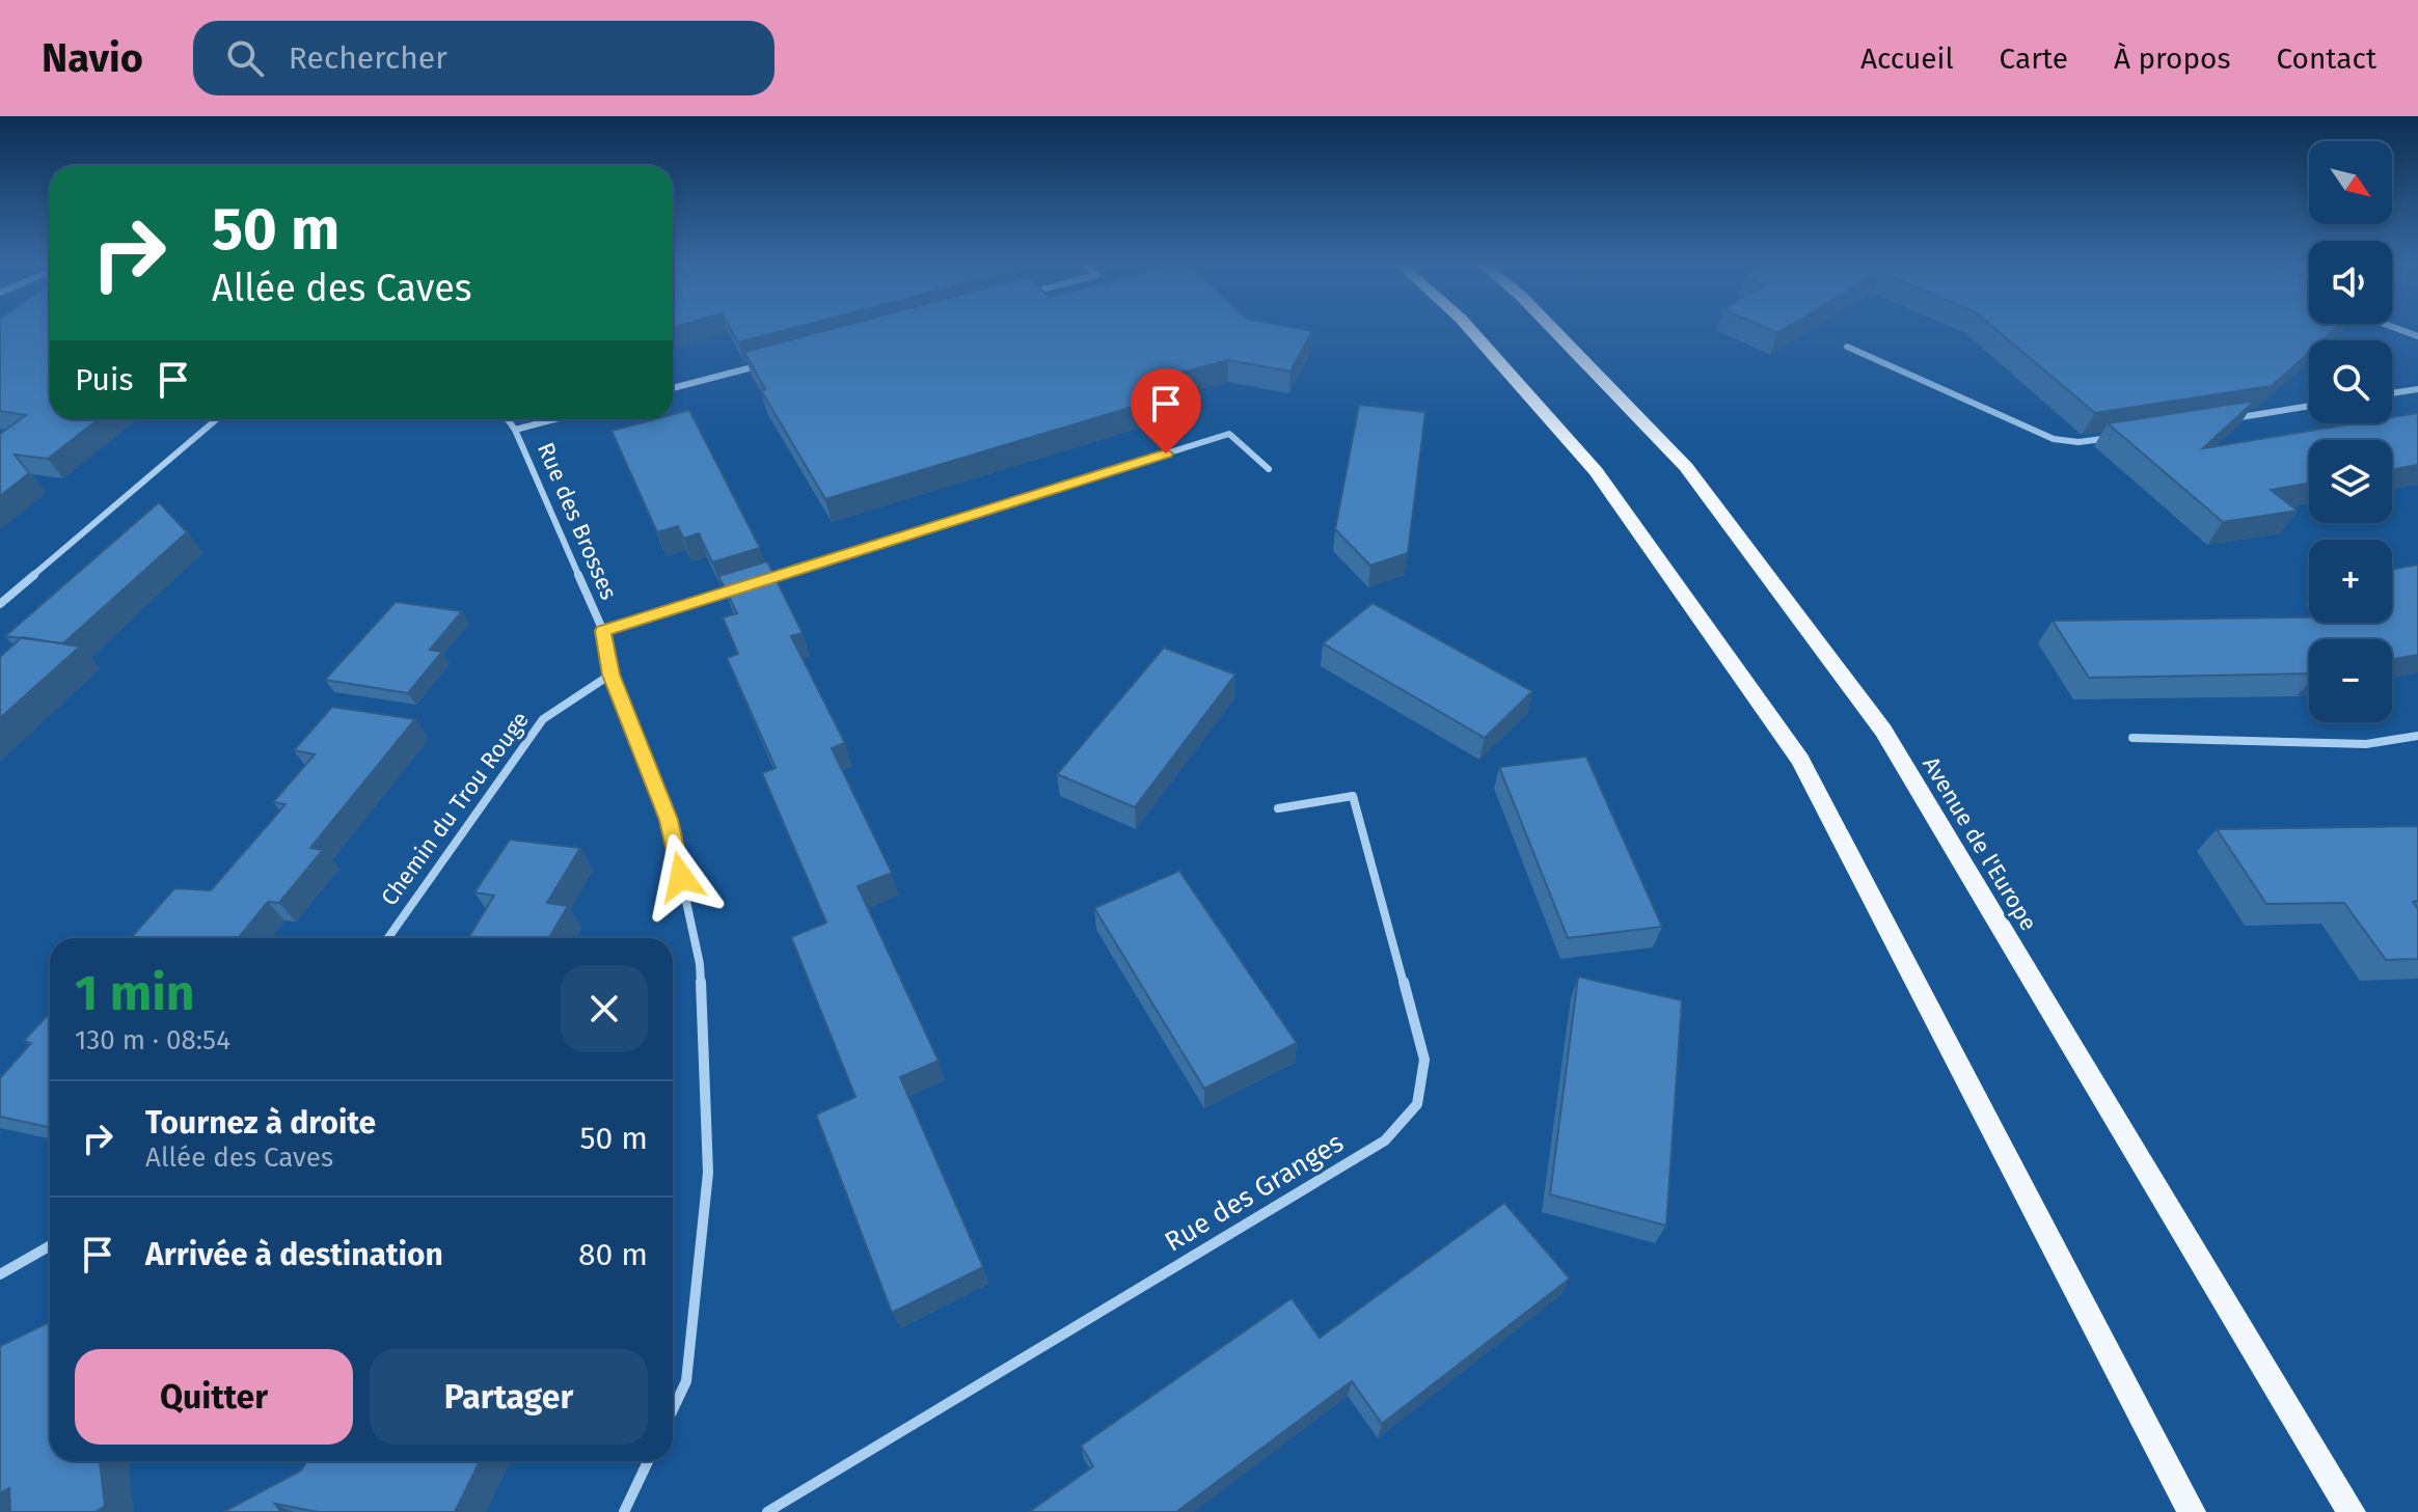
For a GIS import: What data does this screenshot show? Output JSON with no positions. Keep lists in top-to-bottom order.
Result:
{
  "streets": {
    "main road": ["Avenue de l'Europe"],
    "street": ["Rue des Brosses", "Chemin du Trou Rouge", "Rue des Granges"]
  },
  "crossings": [
    ["Rue des Brosses", "Chemin du Trou Rouge"]
  ],
  "north": "bottom right",
  "page": {
    "header": "Navio",
    "search": "Rechercher",
    "nav": [
      "Accueil",
      "Carte",
      "À propos",
      "Contact"
    ],
    "map_buttons": ["+", "−"],
    "turn": ["50 m", "Allée des Caves"],
    "then": "Puis",
    "heading": ["1 min", "130 m · 08:54"],
    "list": [
      {
        "name": "Tournez à droite",
        "note": "Allée des Caves",
        "value": "50 m"
      },
      {
        "name": "Arrivée à destination",
        "value": "80 m"
      }
    ],
    "buttons": ["Quitter", "Partager"]
  }
}
